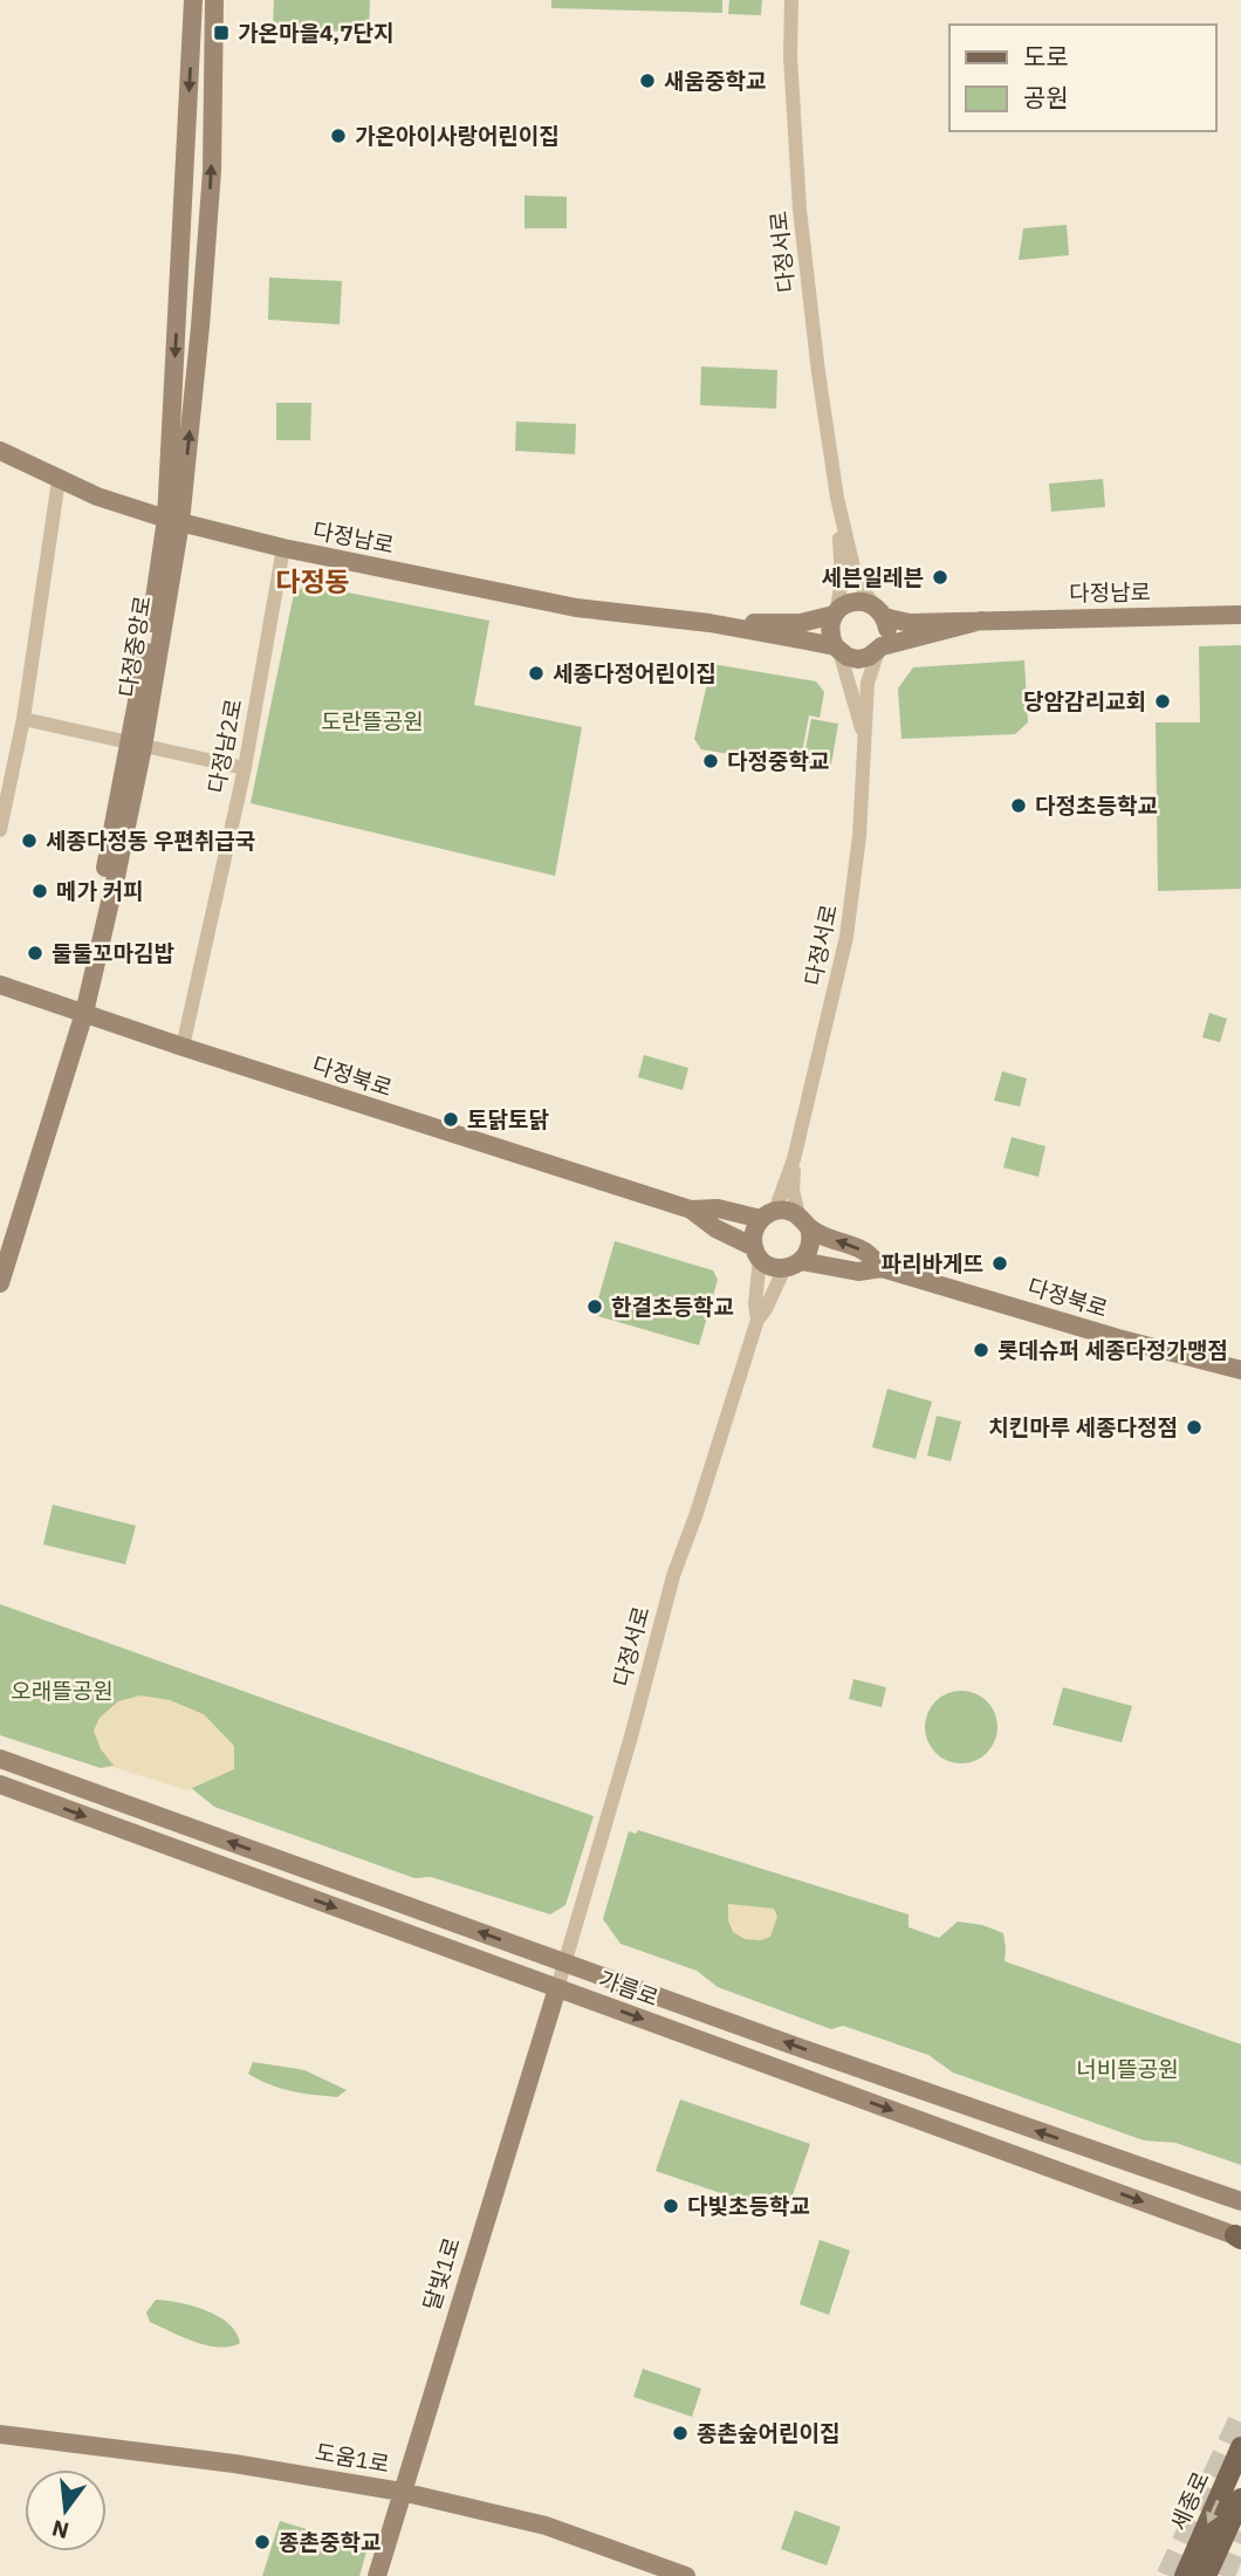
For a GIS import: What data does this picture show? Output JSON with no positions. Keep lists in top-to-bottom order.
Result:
{
  "streets": {
    "main road": ["세종로"],
    "street": [
      "다정서로",
      "다정남로",
      "다정중앙로",
      "다정남2로",
      "다정북로",
      "가름로",
      "달빛1로",
      "도움1로"
    ]
  },
  "crossings": [
    ["다정서로", "가름로"],
    ["다정서로", "달빛1로"],
    ["다정남로", "다정중앙로"],
    ["다정남로", "다정남2로"],
    ["다정중앙로", "다정북로"],
    ["다정남2로", "다정북로"],
    ["가름로", "달빛1로"],
    ["달빛1로", "도움1로"]
  ],
  "districts": ["다정동"],
  "parks": ["도란뜰공원", "오래뜰공원", "너비뜰공원"],
  "places": {
    "transit": ["가온마을4,7단지"],
    "other": [
      "새움중학교",
      "가온아이사랑어린이집",
      "세븐일레븐",
      "세종다정어린이집",
      "당암감리교회",
      "다정중학교",
      "다정초등학교",
      "세종다정동 우편취급국",
      "메가 커피",
      "둘둘꼬마김밥",
      "토닭토닭",
      "파리바게뜨",
      "한결초등학교",
      "롯데슈퍼 세종다정가맹점",
      "치킨마루 세종다정점",
      "다빛초등학교",
      "종촌숲어린이집",
      "종촌중학교"
    ]
  },
  "legend": ["도로", "공원"],
  "north": "bottom"
}
